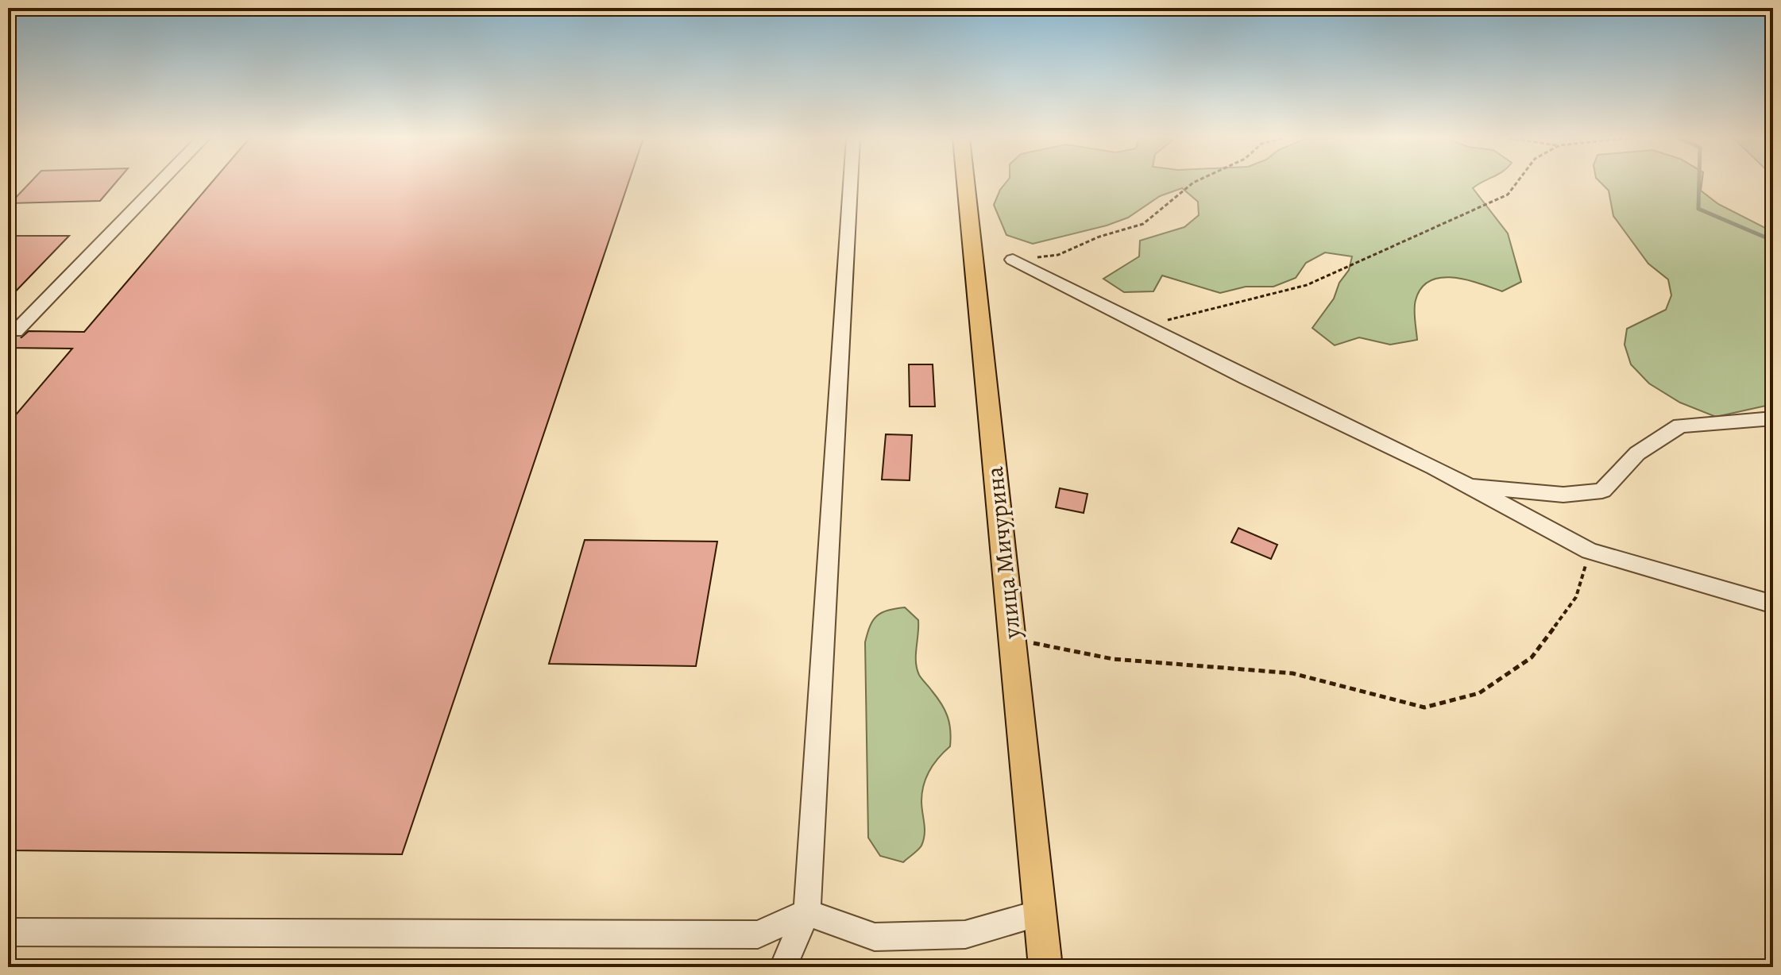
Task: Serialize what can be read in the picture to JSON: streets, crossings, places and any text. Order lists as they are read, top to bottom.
{
  "streets": {
    "main road": ["улица Мичурина"]
  }
}
